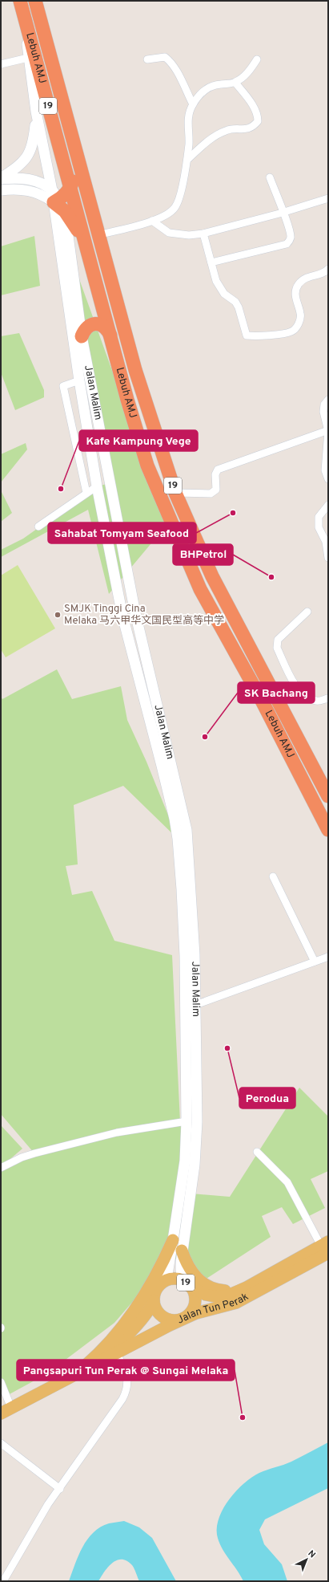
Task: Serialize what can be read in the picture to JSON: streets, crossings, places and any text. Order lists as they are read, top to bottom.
{
  "streets": {
    "highway": ["Lebuh AMJ", "19"],
    "main road": ["Jalan Malim", "Jalan Tun Perak"]
  },
  "crossings": [
    ["Lebuh AMJ", "Jalan Malim"],
    ["19", "Jalan Malim"],
    ["19", "Jalan Tun Perak"],
    ["Jalan Malim", "Jalan Tun Perak"]
  ],
  "places": [
    "Kafe Kampung Vege",
    "Sahabat Tomyam Seafood",
    "BHPetrol",
    "SMJK Tinggi Cina Melaka 马六甲华文国民型高等中学",
    "SK Bachang",
    "Perodua",
    "Pangsapuri Tun Perak @ Sungai Melaka"
  ],
  "north": "top right"
}
